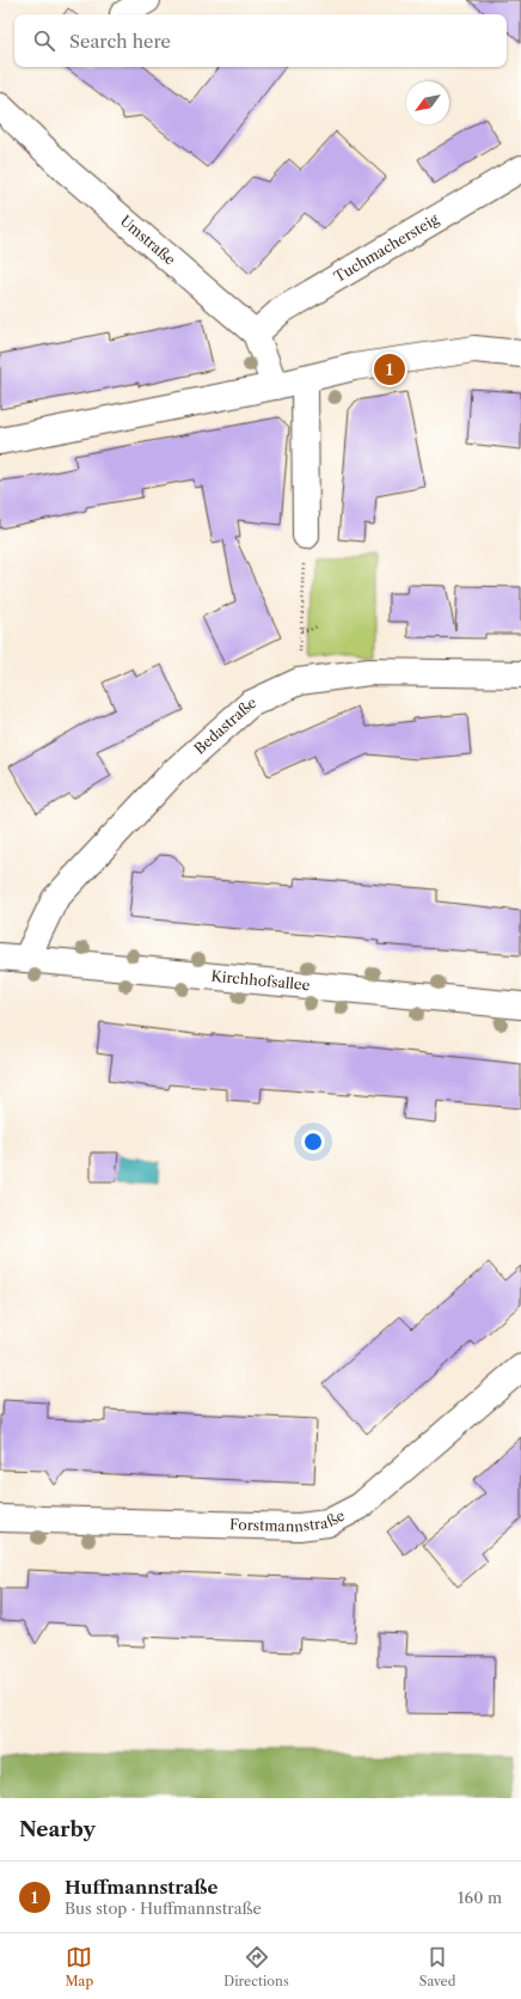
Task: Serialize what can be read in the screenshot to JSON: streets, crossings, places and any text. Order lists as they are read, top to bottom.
{
  "streets": {
    "street": [
      "Umstraße",
      "Tuchmachersteig",
      "Bedastraße",
      "Kirchhofsallee",
      "Forstmannstraße"
    ]
  },
  "crossings": [
    ["Umstraße", "Tuchmachersteig"],
    ["Bedastraße", "Kirchhofsallee"]
  ],
  "north": "bottom left",
  "page": {
    "search": "Search here",
    "pins": "1",
    "heading": "Nearby",
    "list": [
      {
        "mark": "1",
        "name": "Huffmannstraße",
        "note": "Bus stop · Huffmannstraße",
        "value": "160 m"
      }
    ],
    "nav": ["Map", "Directions", "Saved"]
  }
}
